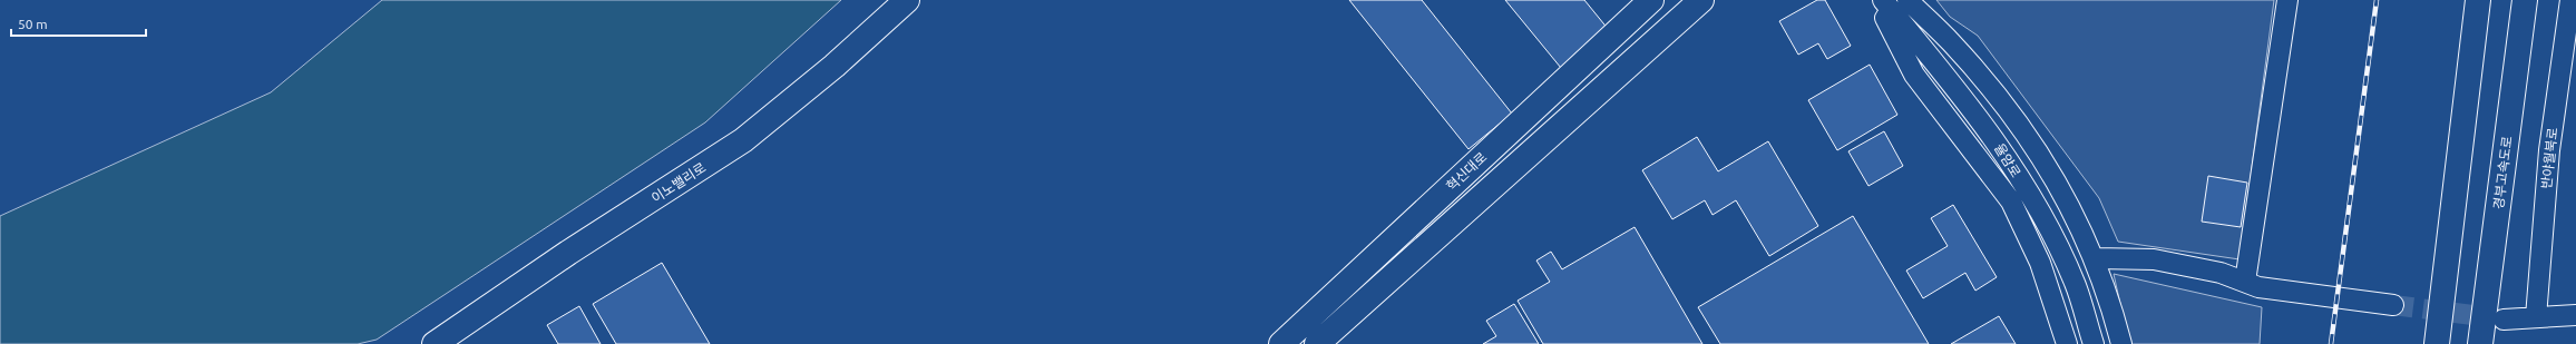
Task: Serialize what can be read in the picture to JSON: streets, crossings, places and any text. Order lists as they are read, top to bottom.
{
  "streets": {
    "main road": ["혁신대로", "경부고속도로", "이노밸리로"],
    "street": ["반야월북로", "율암로"]
  },
  "scale_bar": "50 m"
}
